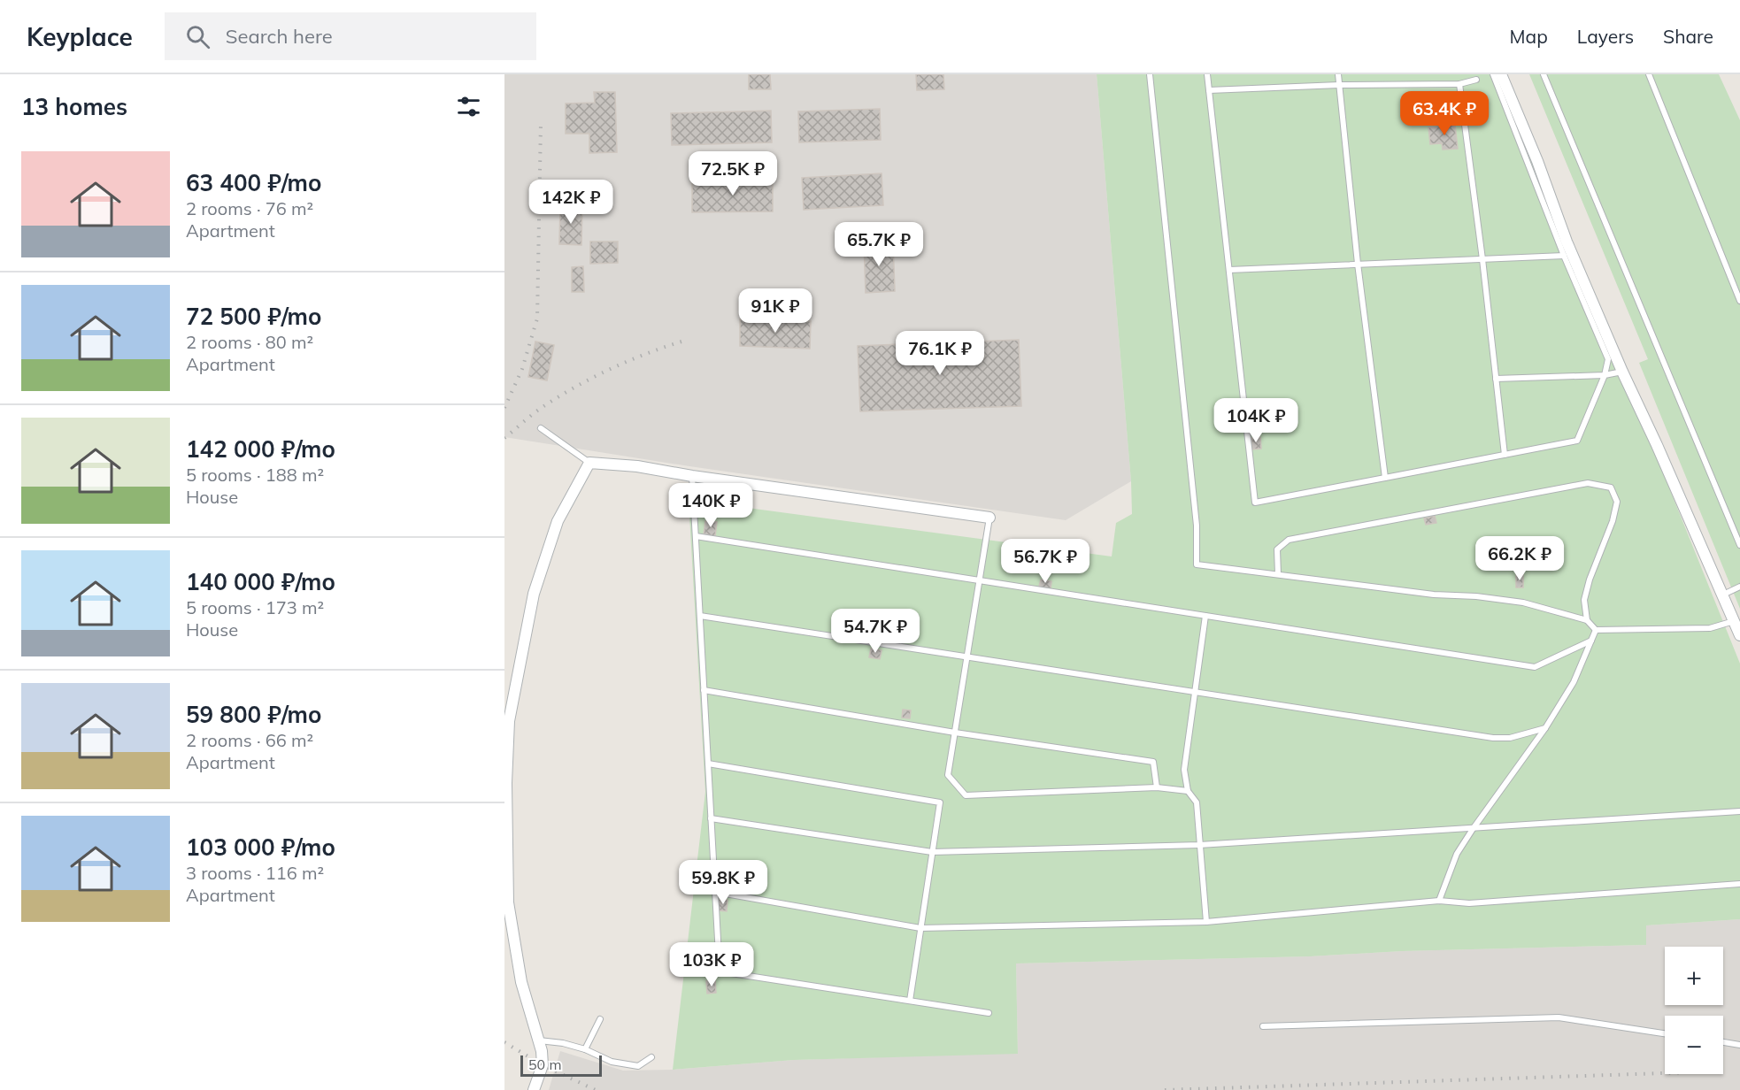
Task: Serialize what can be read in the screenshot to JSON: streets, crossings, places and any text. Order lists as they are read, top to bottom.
{
  "scale_bar": "50 m",
  "page": {
    "header": "Keyplace",
    "search": "Search here",
    "nav": ["Map", "Layers", "Share"],
    "heading": "13 homes",
    "price": [
      "63.4K ₽",
      "72.5K ₽",
      "142K ₽",
      "65.7K ₽",
      "91K ₽",
      "76.1K ₽",
      "104K ₽",
      "140K ₽",
      "66.2K ₽",
      "56.7K ₽",
      "54.7K ₽",
      "59.8K ₽",
      "103K ₽"
    ],
    "list": [
      {
        "name": "63 400 ₽/mo",
        "note": "2 rooms · 76 m² · Apartment"
      },
      {
        "name": "72 500 ₽/mo",
        "note": "2 rooms · 80 m² · Apartment"
      },
      {
        "name": "142 000 ₽/mo",
        "note": "5 rooms · 188 m² · House"
      },
      {
        "name": "140 000 ₽/mo",
        "note": "5 rooms · 173 m² · House"
      },
      {
        "name": "59 800 ₽/mo",
        "note": "2 rooms · 66 m² · Apartment"
      },
      {
        "name": "103 000 ₽/mo",
        "note": "3 rooms · 116 m² · Apartment"
      }
    ],
    "map_buttons": ["+", "−"],
    "scale": "50 m"
  }
}
